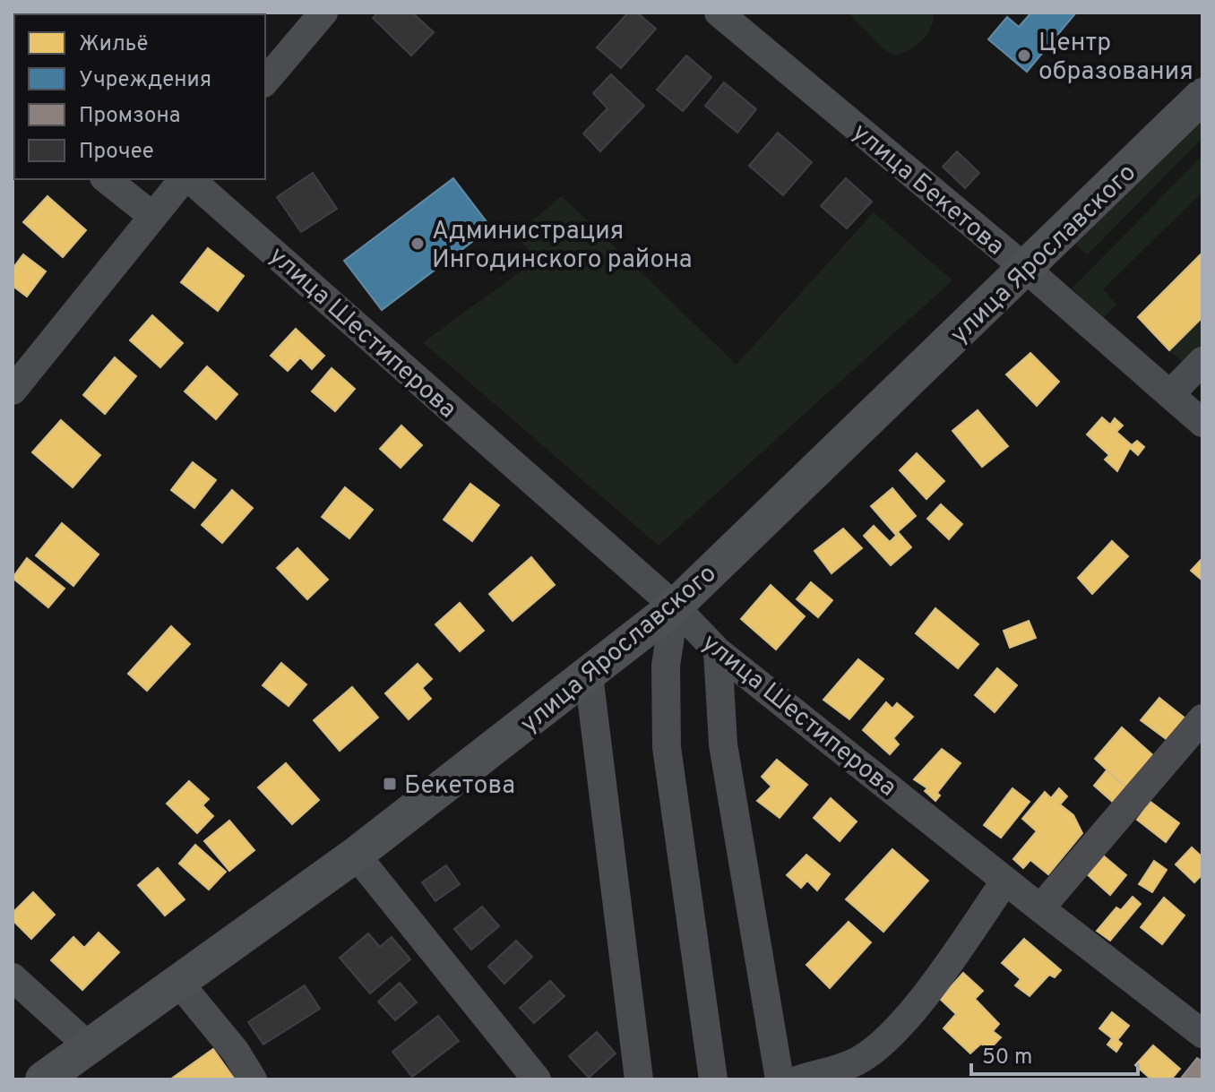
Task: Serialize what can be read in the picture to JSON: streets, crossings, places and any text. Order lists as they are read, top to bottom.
{
  "streets": {
    "main road": ["улица Ярославского"],
    "street": ["улица Бекетова", "улица Шестиперова"]
  },
  "crossings": [
    ["улица Бекетова", "улица Ярославского"],
    ["улица Ярославского", "улица Шестиперова"]
  ],
  "places": {
    "other": ["Центр образования", "Администрация Ингодинского района"],
    "transit": ["Бекетова"]
  },
  "legend": [
    "Жильё",
    "Учреждения",
    "Промзона",
    "Прочее"
  ],
  "scale_bar": "50 m"
}
